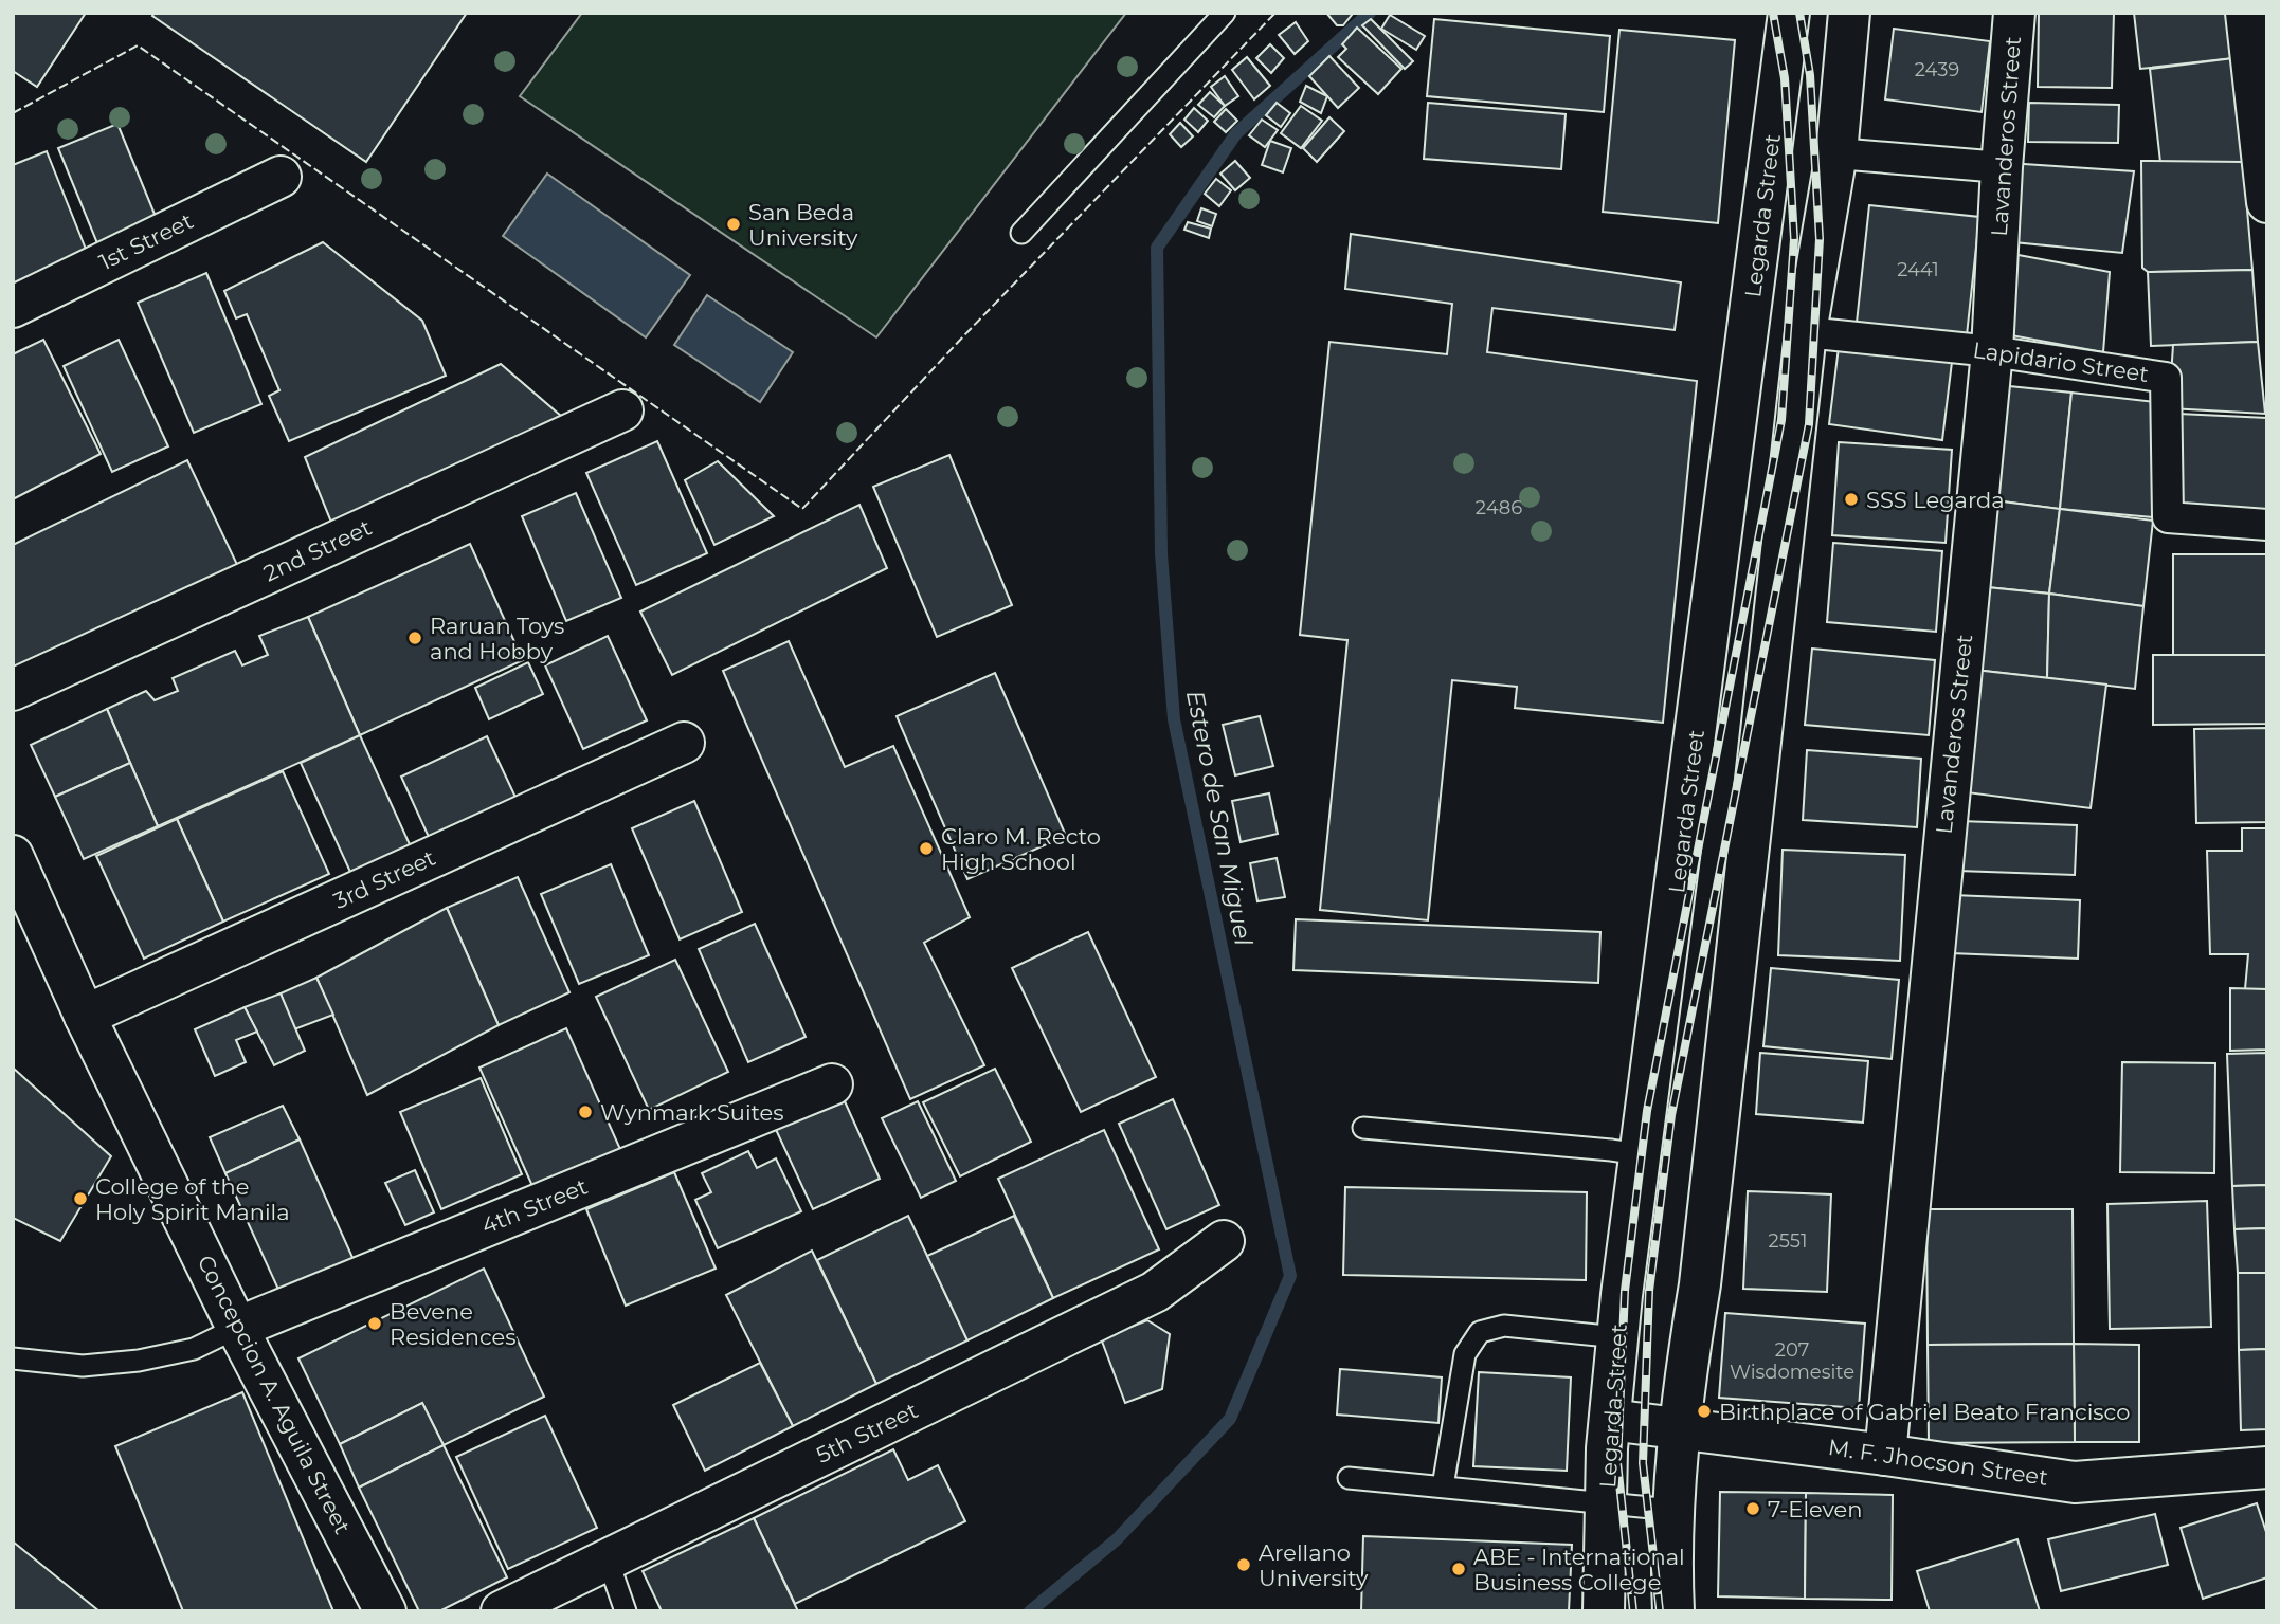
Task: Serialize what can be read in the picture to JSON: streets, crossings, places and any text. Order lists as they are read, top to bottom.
{
  "streets": {
    "street": [
      "Lavanderos Street",
      "Legarda Street",
      "1st Street",
      "Lapidario Street",
      "2nd Street",
      "3rd Street",
      "4th Street",
      "Concepcion A. Aguila Street",
      "5th Street",
      "M. F. Jhocson Street"
    ]
  },
  "crossings": [
    ["Lavanderos Street", "Lapidario Street"],
    ["Lavanderos Street", "M. F. Jhocson Street"],
    ["Legarda Street", "M. F. Jhocson Street"],
    ["3rd Street", "Concepcion A. Aguila Street"],
    ["4th Street", "Concepcion A. Aguila Street"]
  ],
  "water": ["Estero de San Miguel"],
  "places": [
    "San Beda University",
    "SSS Legarda",
    "Raruan Toys and Hobby",
    "Claro M. Recto High School",
    "Wynmark Suites",
    "College of the Holy Spirit Manila",
    "Bevene Residences",
    "Birthplace of Gabriel Beato Francisco",
    "7-Eleven",
    "Arellano University",
    "ABE - International Business College"
  ],
  "house_numbers": [
    "2439",
    "2441",
    "2486",
    "2551",
    "207 Wisdomesite"
  ]
}
